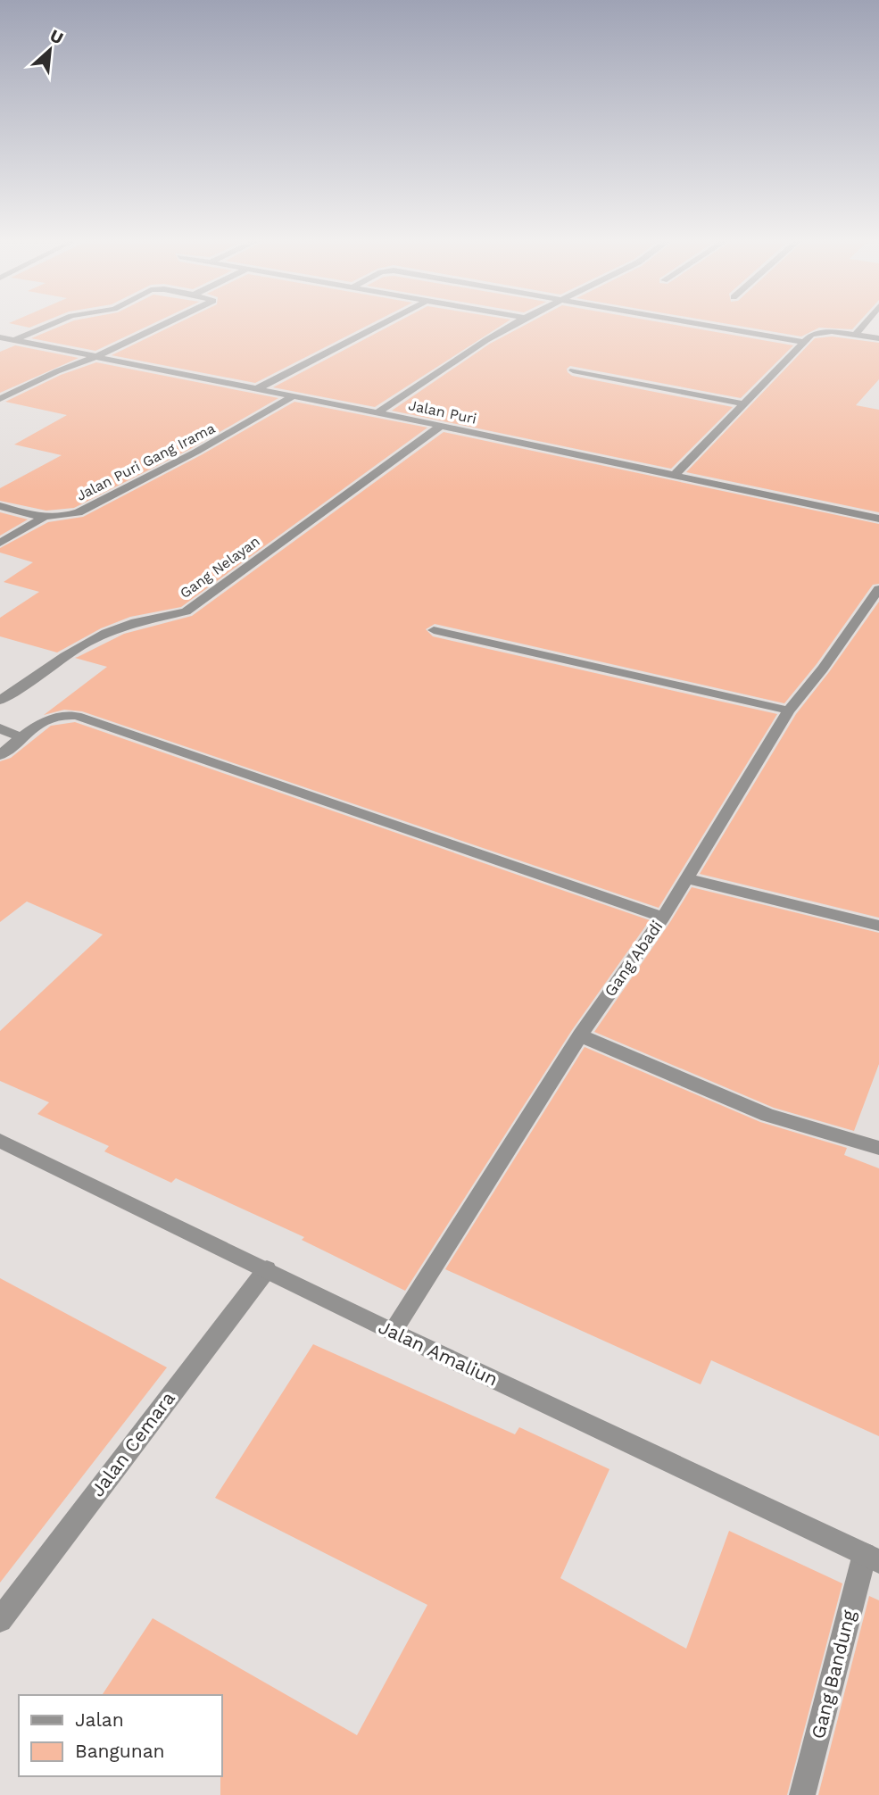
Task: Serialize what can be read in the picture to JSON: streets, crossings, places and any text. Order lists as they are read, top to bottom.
{
  "streets": {
    "street": [
      "Jalan Puri",
      "Jalan Puri Gang Irama",
      "Gang Nelayan",
      "Gang Abadi",
      "Jalan Amaliun",
      "Jalan Cemara",
      "Gang Bandung"
    ]
  },
  "crossings": [
    ["Jalan Puri", "Jalan Puri Gang Irama"],
    ["Jalan Puri", "Gang Nelayan"],
    ["Gang Abadi", "Jalan Amaliun"],
    ["Jalan Amaliun", "Jalan Cemara"],
    ["Jalan Amaliun", "Gang Bandung"]
  ],
  "legend": ["Jalan", "Bangunan"],
  "north": "top right"
}
